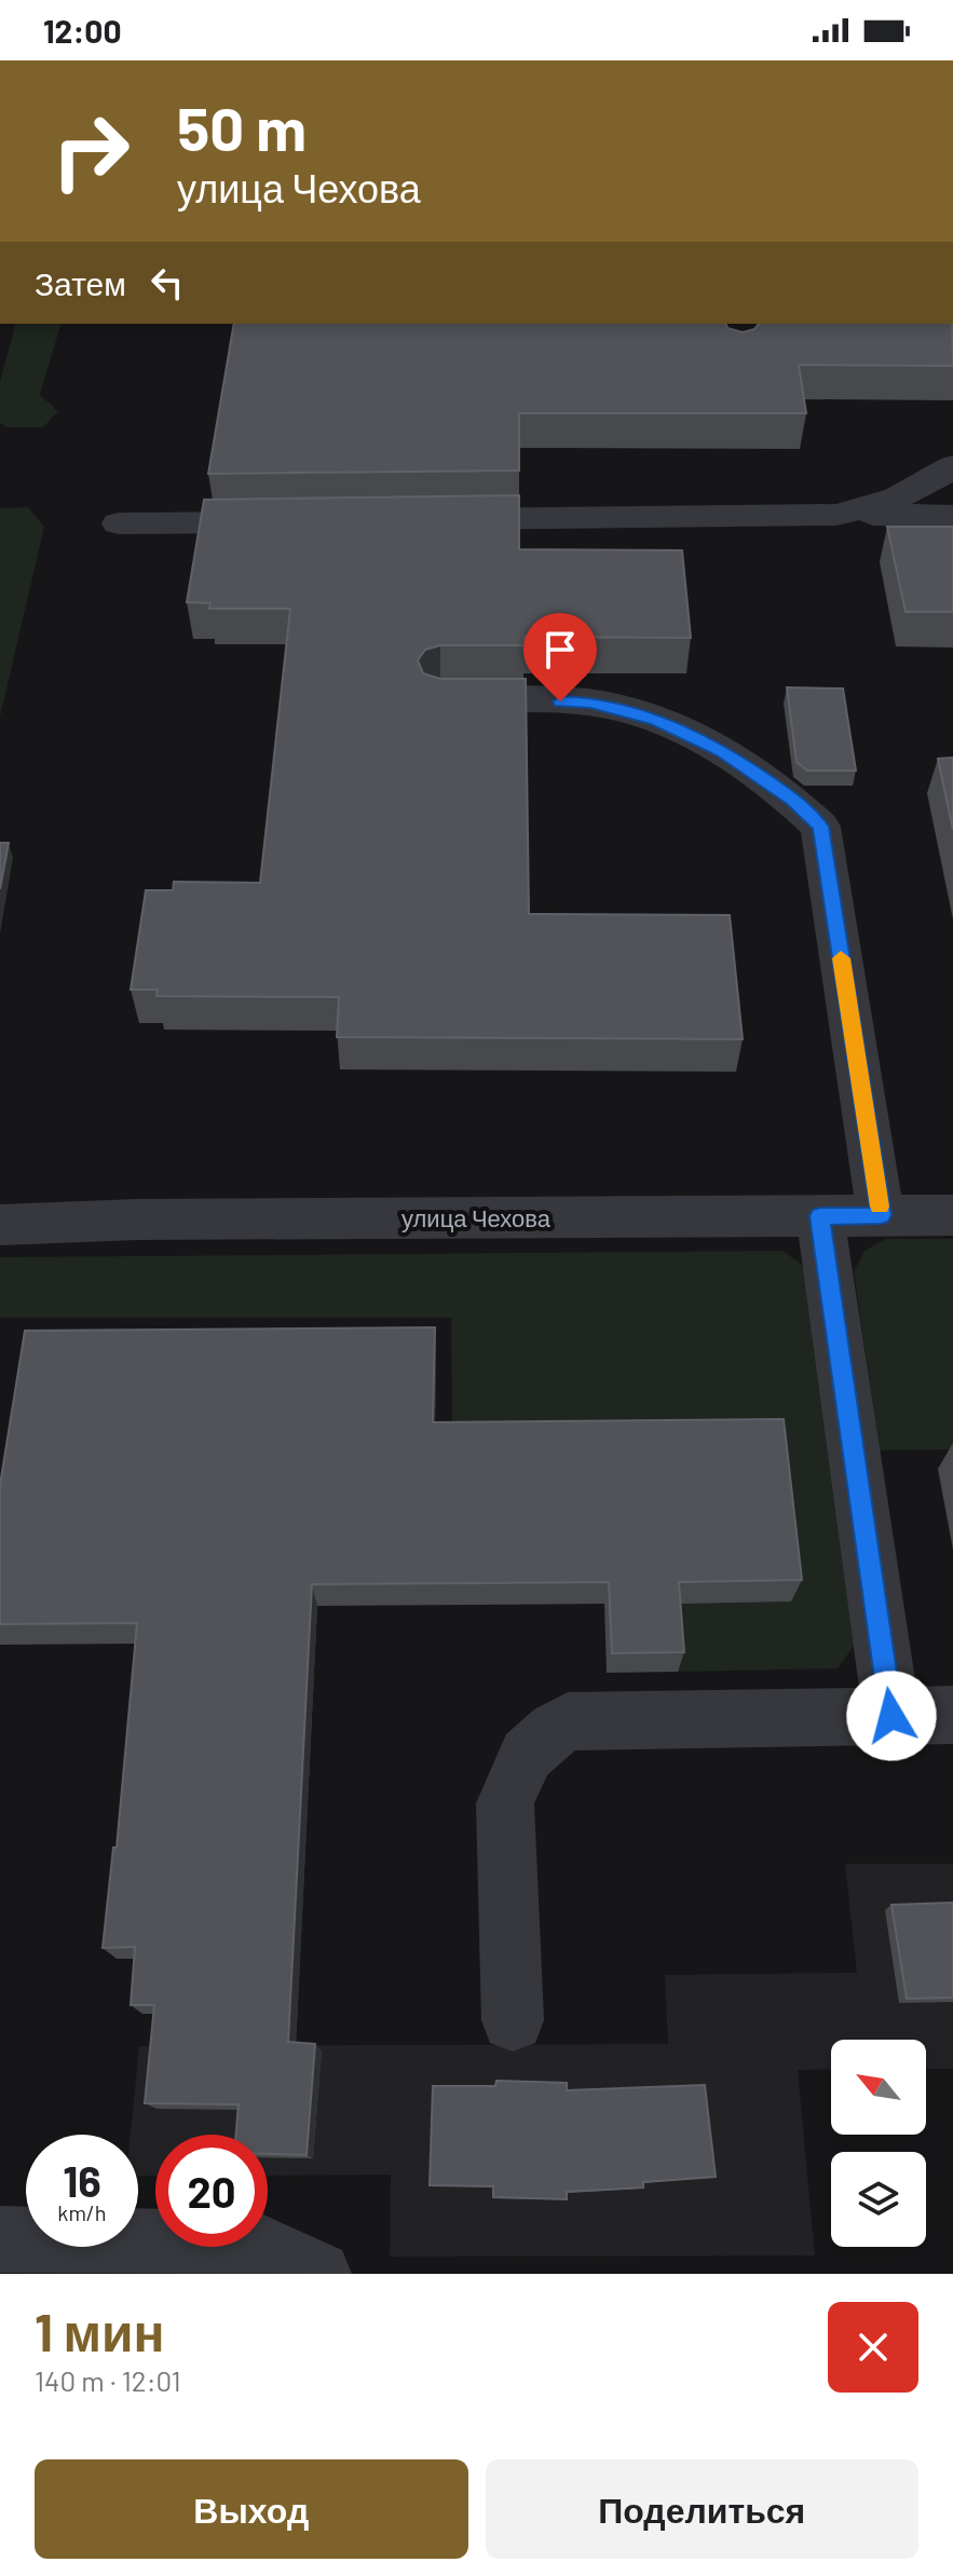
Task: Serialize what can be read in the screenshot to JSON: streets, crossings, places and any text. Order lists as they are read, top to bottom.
{
  "streets": {
    "street": ["улица Чехова"]
  },
  "north": "top left",
  "page": {
    "status": "12:00",
    "turn": ["50 m", "улица Чехова"],
    "then": "Затем",
    "speed": "16 km/h",
    "limit": "20",
    "heading": ["1 мин", "140 m · 12:01"],
    "buttons": ["Выход", "Поделиться"]
  }
}
